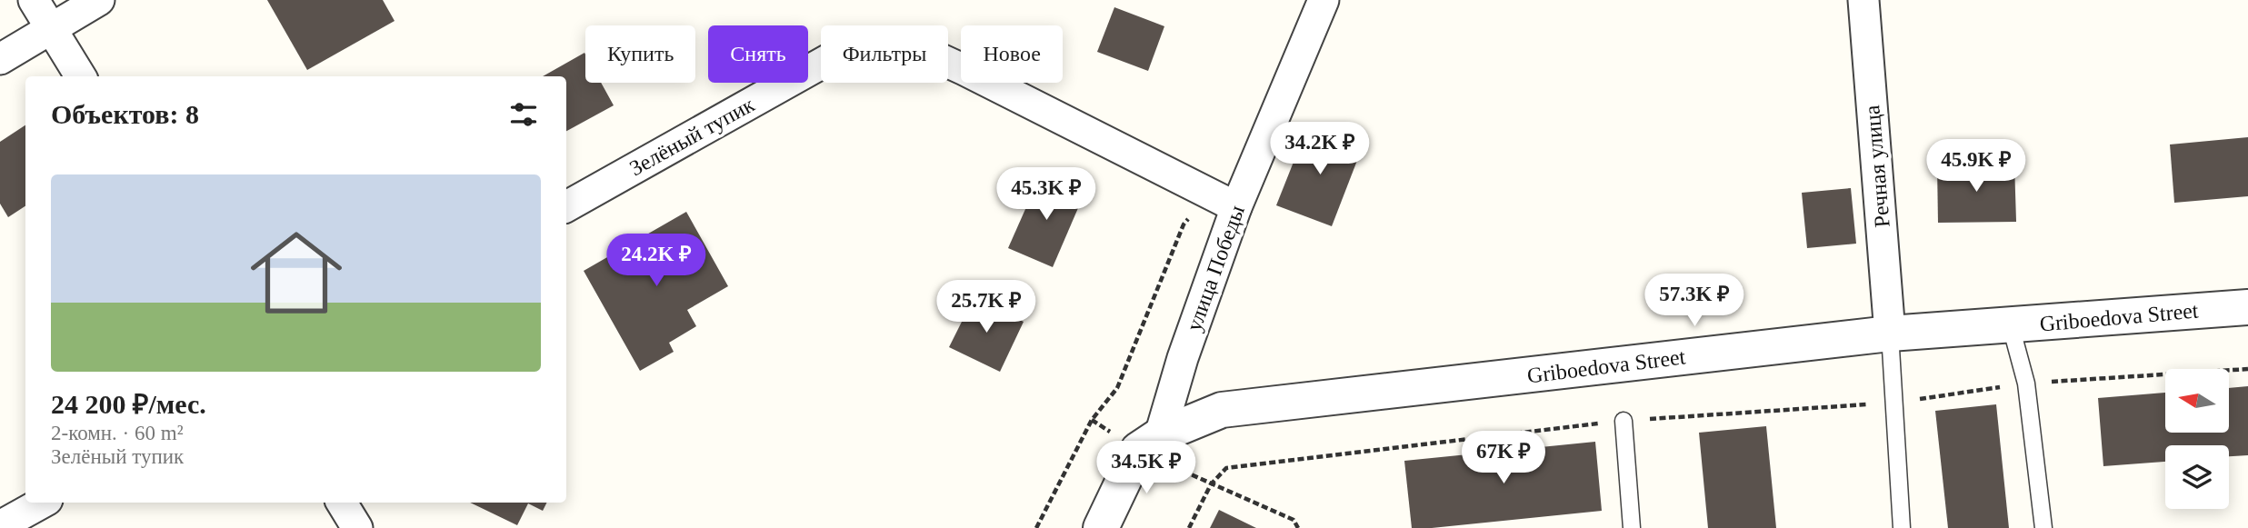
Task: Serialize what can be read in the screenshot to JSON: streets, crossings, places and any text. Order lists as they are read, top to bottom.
{
  "streets": {
    "street": [
      "Зелёный тупик",
      "Речная улица",
      "улица Победы",
      "Griboedova Street"
    ]
  },
  "crossings": [
    ["Зелёный тупик", "улица Победы"],
    ["Речная улица", "Griboedova Street"],
    ["улица Победы", "Griboedova Street"]
  ],
  "north": "left",
  "page": {
    "chip": [
      "Купить",
      "Снять",
      "Фильтры",
      "Новое"
    ],
    "heading": "Объектов: 8",
    "price": [
      "34.2K ₽",
      "45.9K ₽",
      "45.3K ₽",
      "24.2K ₽",
      "57.3K ₽",
      "25.7K ₽",
      "67K ₽",
      "34.5K ₽"
    ],
    "list": [
      {
        "name": "24 200 ₽/мес.",
        "note": "2-комн. · 60 m² · Зелёный тупик"
      }
    ]
  }
}
